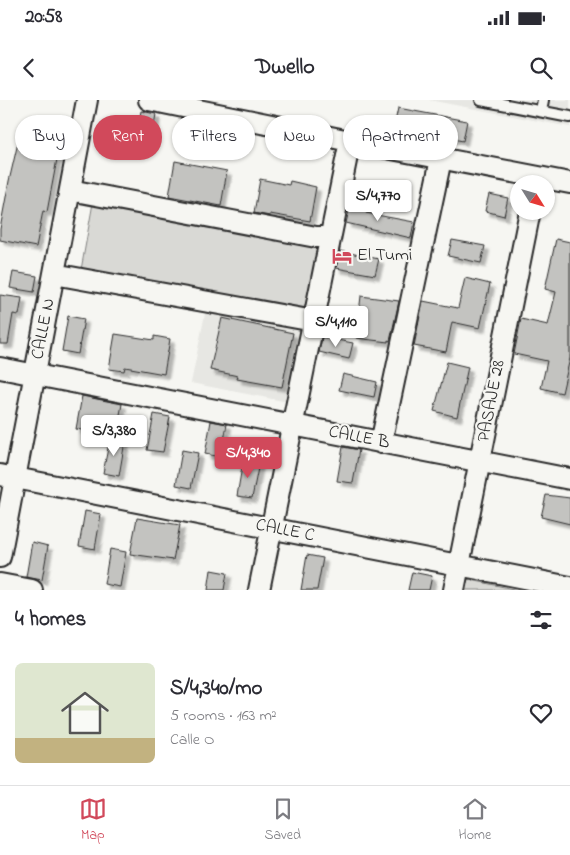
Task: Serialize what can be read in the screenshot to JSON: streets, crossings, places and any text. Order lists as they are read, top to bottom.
{
  "streets": {
    "street": [
      "CALLE N",
      "PASAJE 28",
      "CALLE B",
      "CALLE C"
    ]
  },
  "crossings": [
    ["CALLE N", "CALLE B"],
    ["CALLE N", "CALLE C"],
    ["PASAJE 28", "CALLE B"],
    ["PASAJE 28", "CALLE C"]
  ],
  "places": {
    "hotel": ["El Tumi"]
  },
  "north": "bottom right",
  "page": {
    "status": "20:58",
    "header": "Dwello",
    "chip": [
      "Buy",
      "Rent",
      "Filters",
      "New",
      "Apartment"
    ],
    "price": [
      "S/4,770",
      "S/4,110",
      "S/3,380",
      "S/4,340"
    ],
    "heading": "4 homes",
    "list": [
      {
        "name": "S/4,340/mo",
        "note": "5 rooms · 163 m² · Calle O"
      }
    ],
    "tabs": ["Map", "Saved", "Home"]
  }
}
